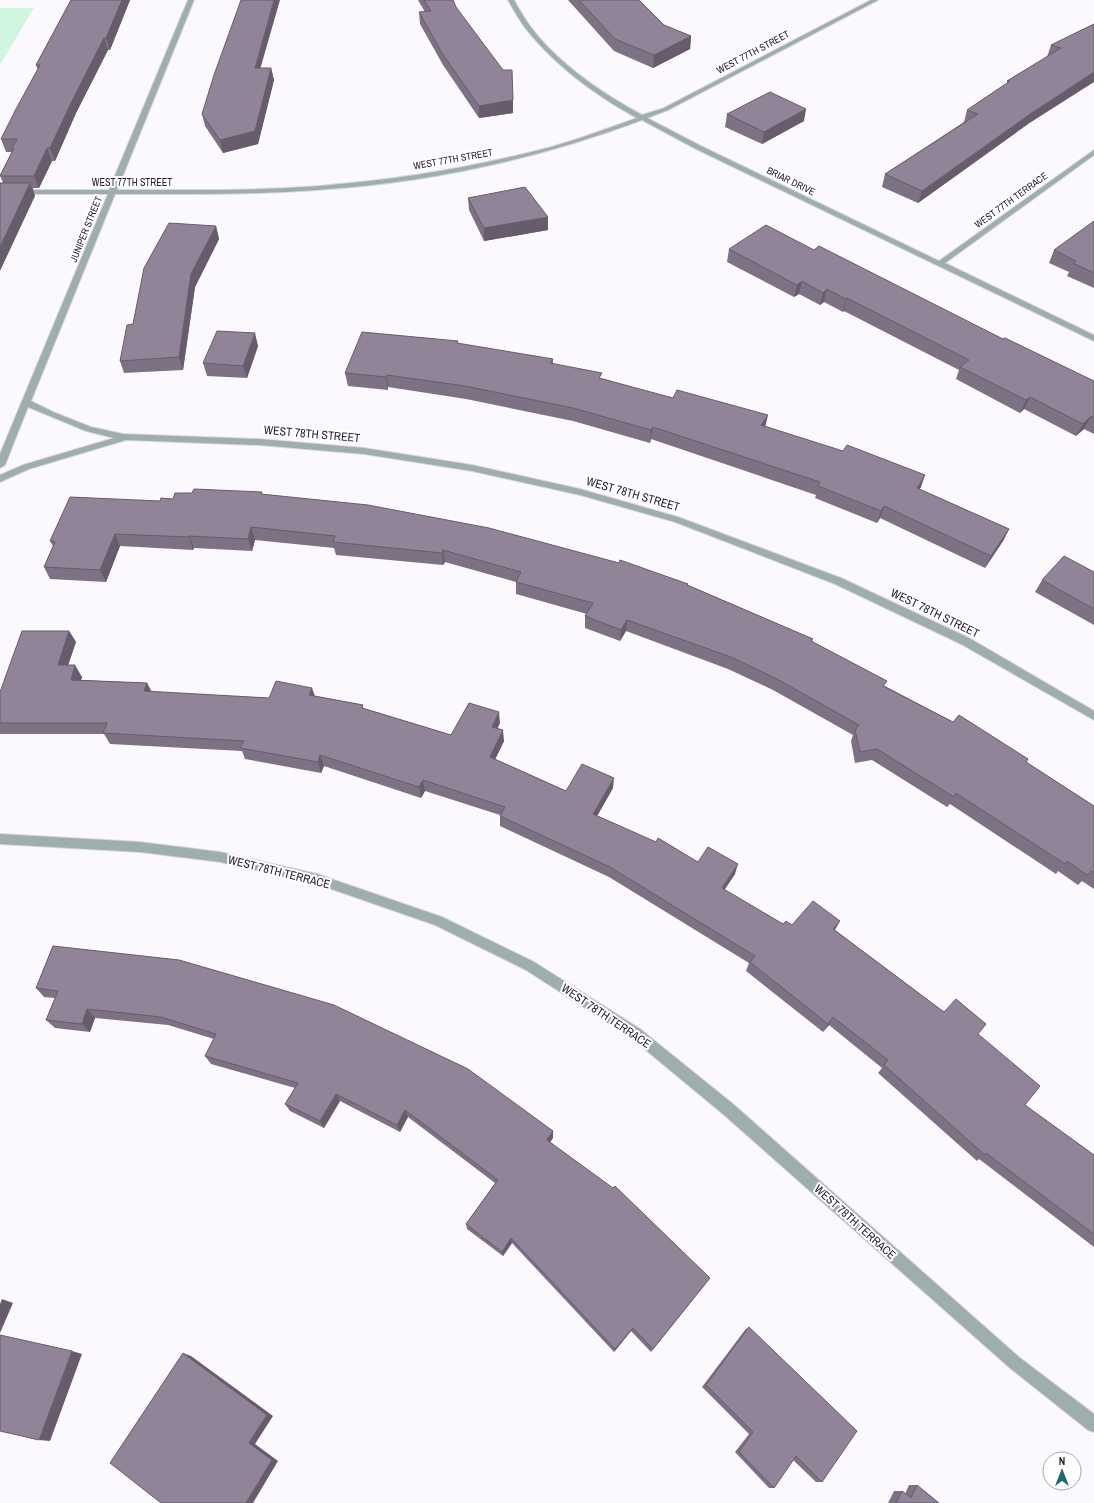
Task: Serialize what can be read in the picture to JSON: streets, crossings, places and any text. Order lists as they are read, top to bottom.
{
  "streets": {
    "street": [
      "WEST 77TH STREET",
      "BRIAR DRIVE",
      "WEST 77TH TERRACE",
      "JUNIPER STREET",
      "WEST 78TH STREET",
      "WEST 78TH TERRACE"
    ]
  },
  "crossings": [
    ["WEST 77TH STREET", "BRIAR DRIVE"],
    ["WEST 77TH STREET", "JUNIPER STREET"],
    ["BRIAR DRIVE", "WEST 77TH TERRACE"],
    ["JUNIPER STREET", "WEST 78TH STREET"]
  ],
  "north": "top"
}
